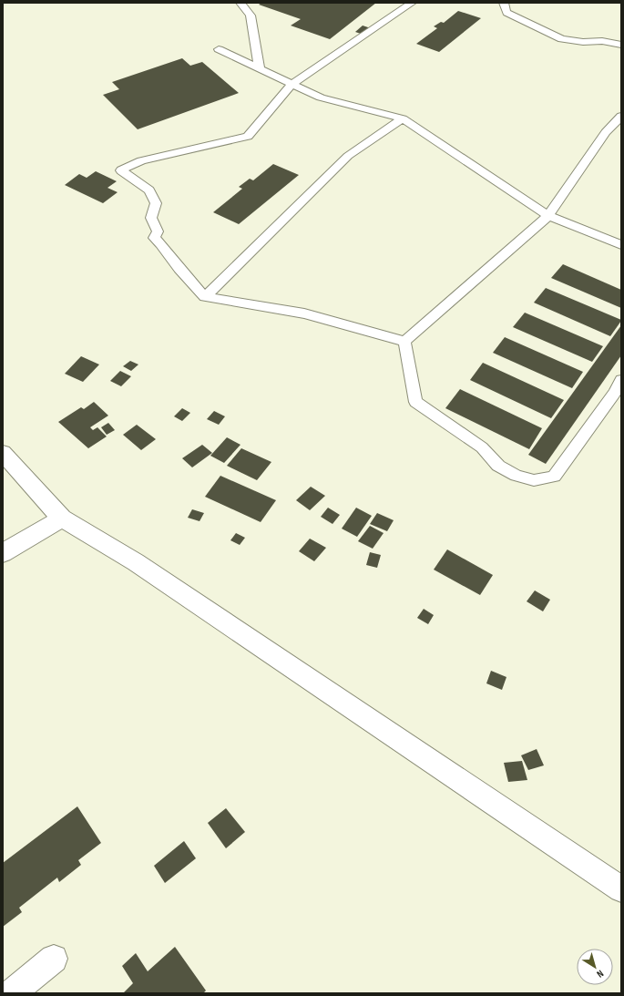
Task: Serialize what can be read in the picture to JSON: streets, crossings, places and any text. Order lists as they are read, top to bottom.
{
  "north": "bottom right"
}
